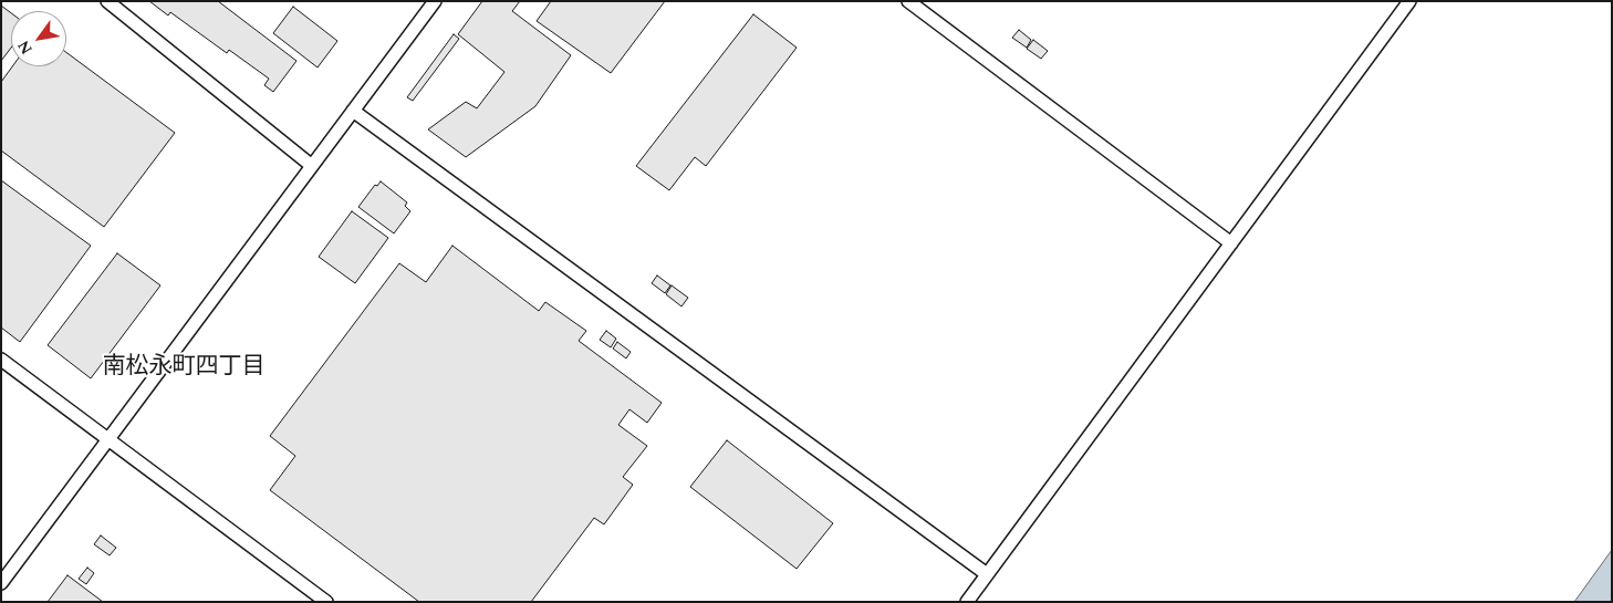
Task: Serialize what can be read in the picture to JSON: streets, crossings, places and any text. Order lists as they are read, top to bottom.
{
  "districts": ["南松永町四丁目"],
  "north": "bottom left"
}
